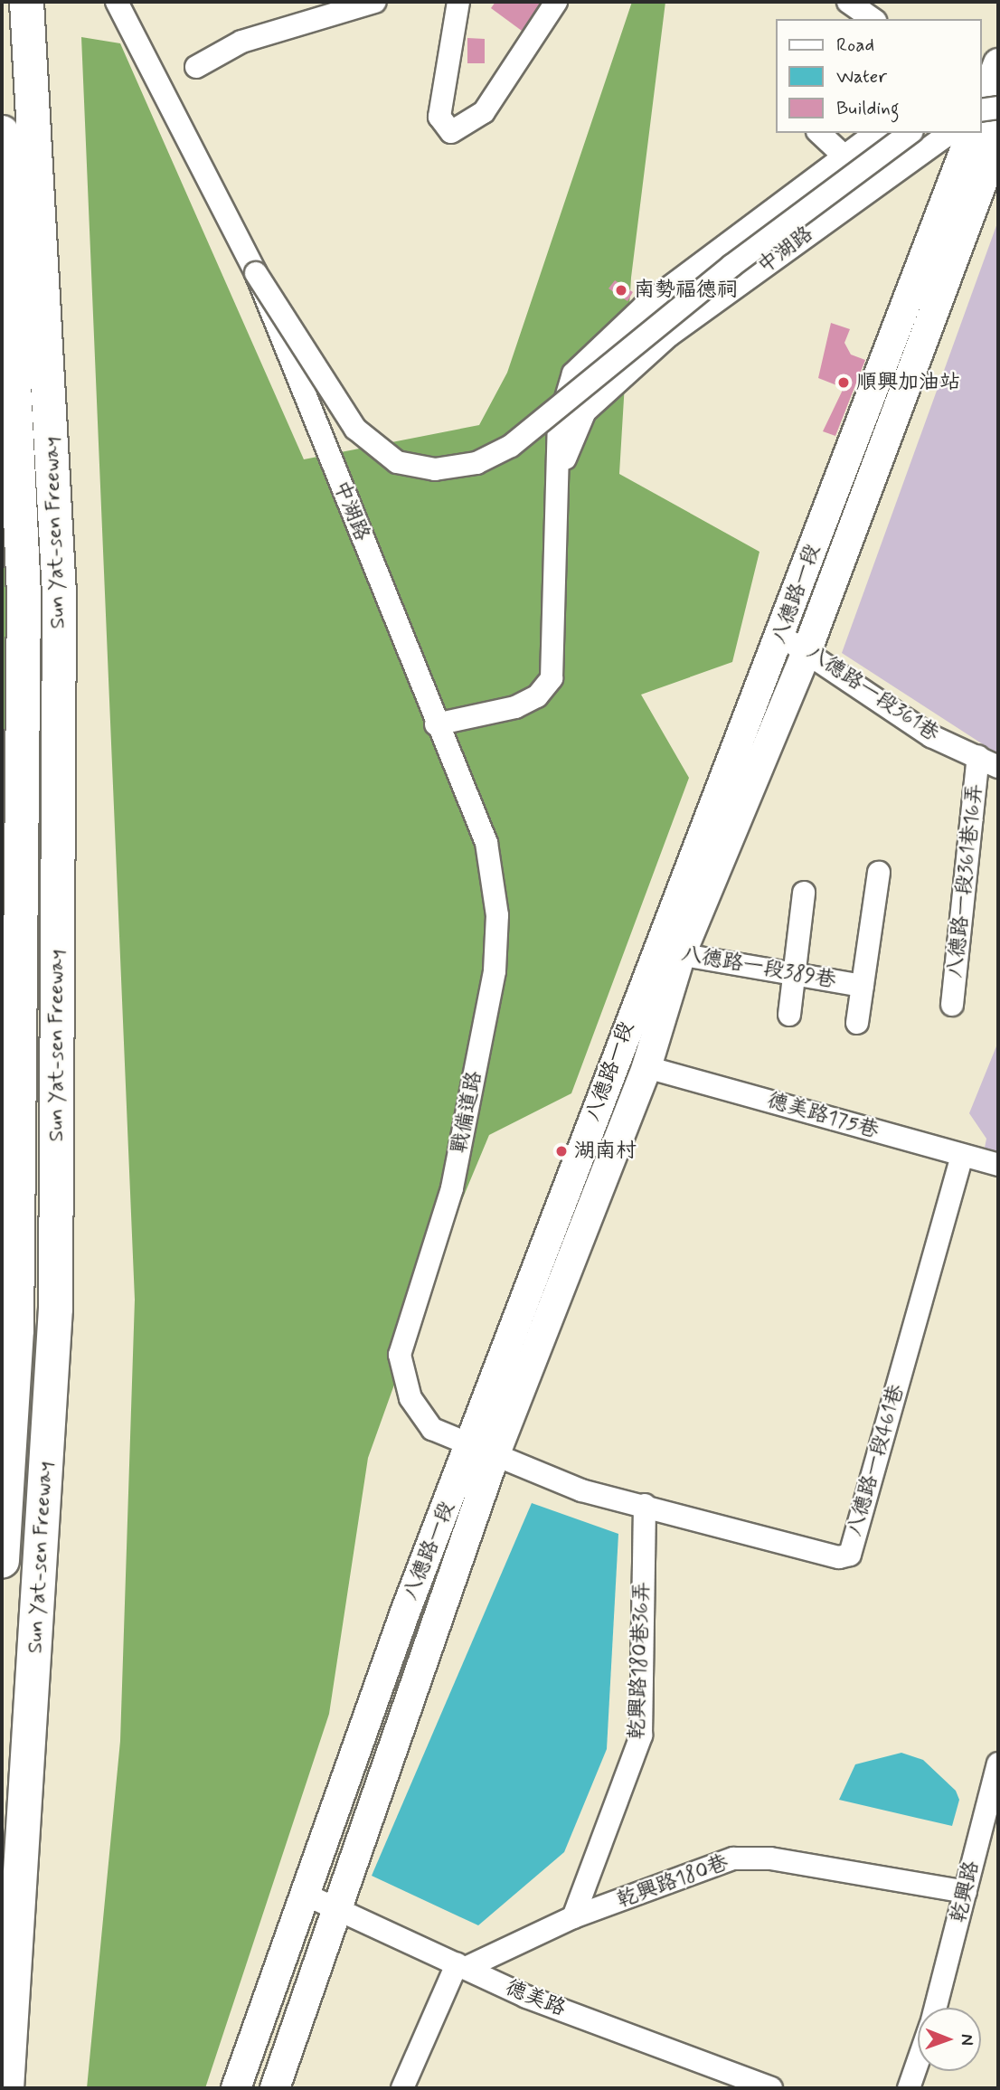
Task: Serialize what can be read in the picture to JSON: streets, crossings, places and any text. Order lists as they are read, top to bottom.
{
  "streets": {
    "highway": ["Sun Yat-sen Freeway"],
    "main road": ["八德路一段"],
    "street": [
      "中湖路",
      "八德路一段361巷",
      "八德路一段361巷16弄",
      "八德路一段389巷",
      "戰備道路",
      "德美路175巷",
      "八德路一段461巷",
      "乾興路180巷36弄",
      "乾興路180巷",
      "乾興路",
      "德美路"
    ]
  },
  "crossings": [
    ["中湖路", "戰備道路"],
    ["八德路一段", "八德路一段361巷"],
    ["八德路一段", "八德路一段389巷"],
    ["八德路一段", "戰備道路"],
    ["八德路一段", "德美路175巷"],
    ["八德路一段", "八德路一段461巷"],
    ["八德路一段", "德美路"],
    ["八德路一段361巷", "八德路一段361巷16弄"],
    ["戰備道路", "八德路一段461巷"],
    ["德美路175巷", "八德路一段461巷"],
    ["八德路一段461巷", "乾興路180巷36弄"],
    ["乾興路180巷36弄", "乾興路180巷"],
    ["乾興路180巷", "乾興路"],
    ["乾興路180巷", "德美路"]
  ],
  "places": ["南勢福德祠", "順興加油站", "湖南村"],
  "legend": ["Road", "Water", "Building"],
  "north": "right"
}
